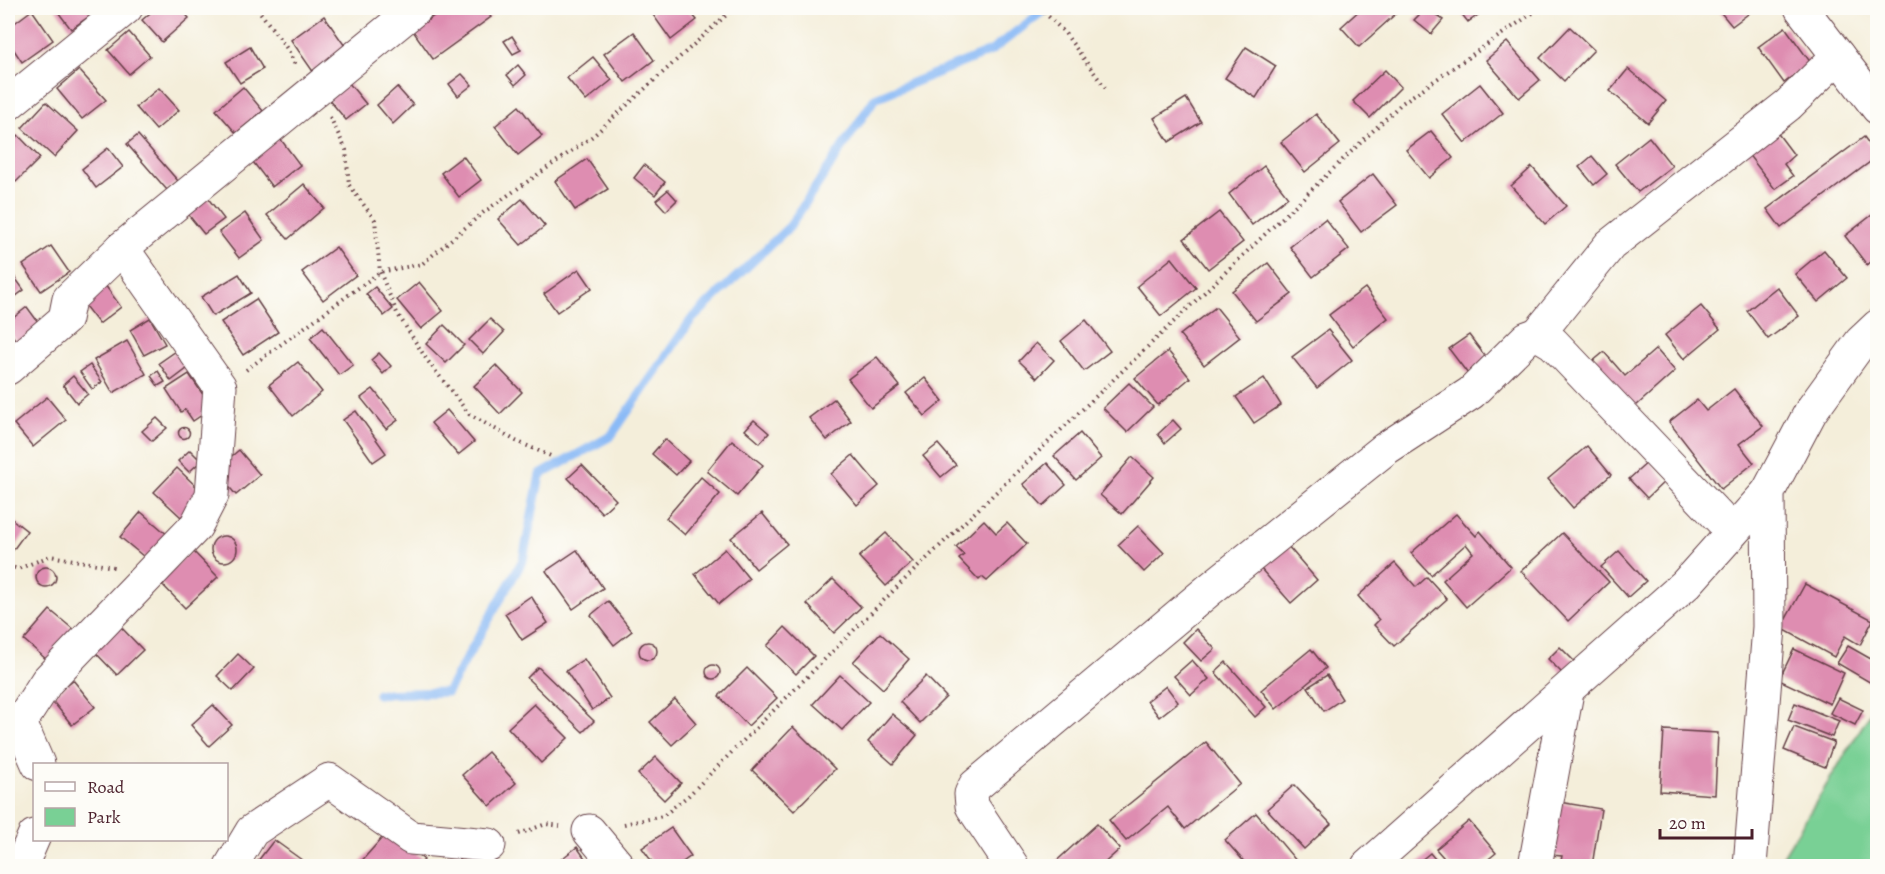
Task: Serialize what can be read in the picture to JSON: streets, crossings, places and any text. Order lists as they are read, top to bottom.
{
  "legend": ["Road", "Park"],
  "scale_bar": "20 m"
}
